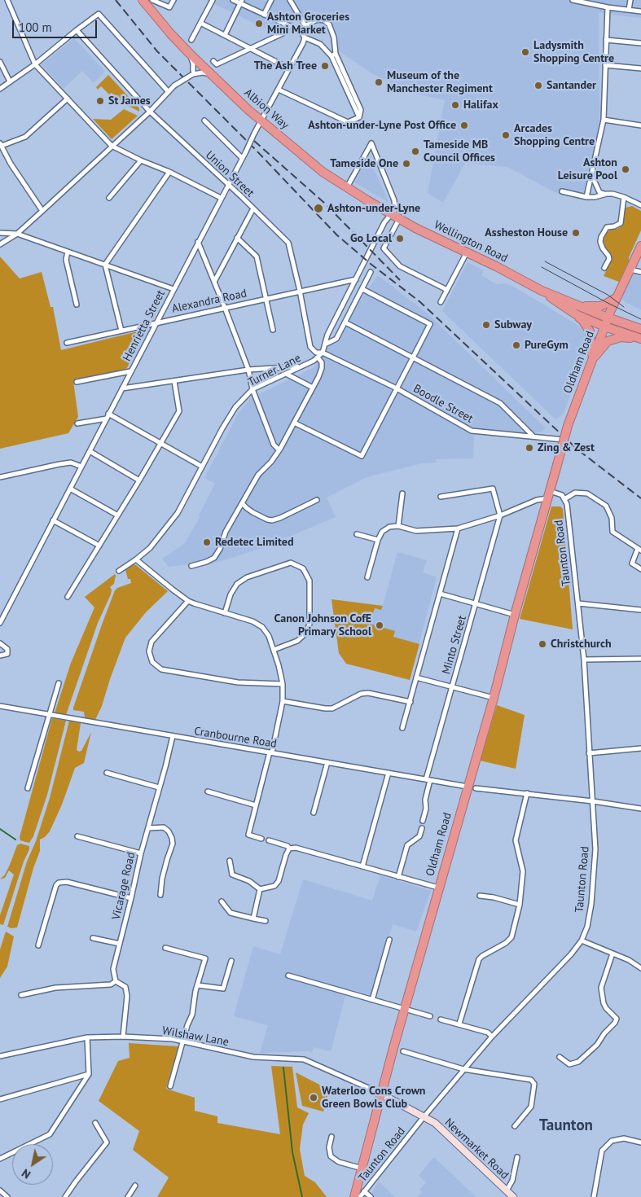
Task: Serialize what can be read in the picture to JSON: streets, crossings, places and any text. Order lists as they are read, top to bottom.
{
  "streets": {
    "highway": ["Albion Way", "Wellington Road", "Oldham Road"],
    "street": [
      "Union Street",
      "Alexandra Road",
      "Henrietta Street",
      "Turner Lane",
      "Boodle Street",
      "Taunton Road",
      "Minto Street",
      "Cranbourne Road",
      "Vicarage Road",
      "Wilshaw Lane",
      "Newmarket Road"
    ]
  },
  "crossings": [
    ["Albion Way", "Wellington Road"],
    ["Albion Way", "Henrietta Street"],
    ["Union Street", "Alexandra Road"],
    ["Union Street", "Henrietta Street"],
    ["Union Street", "Turner Lane"],
    ["Union Street", "Boodle Street"],
    ["Wellington Road", "Oldham Road"],
    ["Alexandra Road", "Henrietta Street"],
    ["Oldham Road", "Boodle Street"],
    ["Oldham Road", "Cranbourne Road"],
    ["Oldham Road", "Wilshaw Lane"],
    ["Oldham Road", "Newmarket Road"],
    ["Turner Lane", "Boodle Street"],
    ["Taunton Road", "Cranbourne Road"],
    ["Taunton Road", "Newmarket Road"],
    ["Minto Street", "Cranbourne Road"],
    ["Cranbourne Road", "Vicarage Road"],
    ["Wilshaw Lane", "Newmarket Road"]
  ],
  "districts": ["Taunton"],
  "places": [
    "Ashton Groceries Mini Market",
    "Ladysmith Shopping Centre",
    "The Ash Tree",
    "Museum of the Manchester Regiment",
    "Santander",
    "St James",
    "Halifax",
    "Ashton-under-Lyne Post Office",
    "Arcades Shopping Centre",
    "Tameside MB Council Offices",
    "Tameside One",
    "Ashton Leisure Pool",
    "Ashton-under-Lyne",
    "Assheston House",
    "Go Local",
    "Subway",
    "PureGym",
    "Zing & Zest",
    "Redetec Limited",
    "Canon Johnson CofE Primary School",
    "Christchurch",
    "Waterloo Cons Crown Green Bowls Club"
  ],
  "scale_bar": "100 m",
  "north": "bottom left"
}
